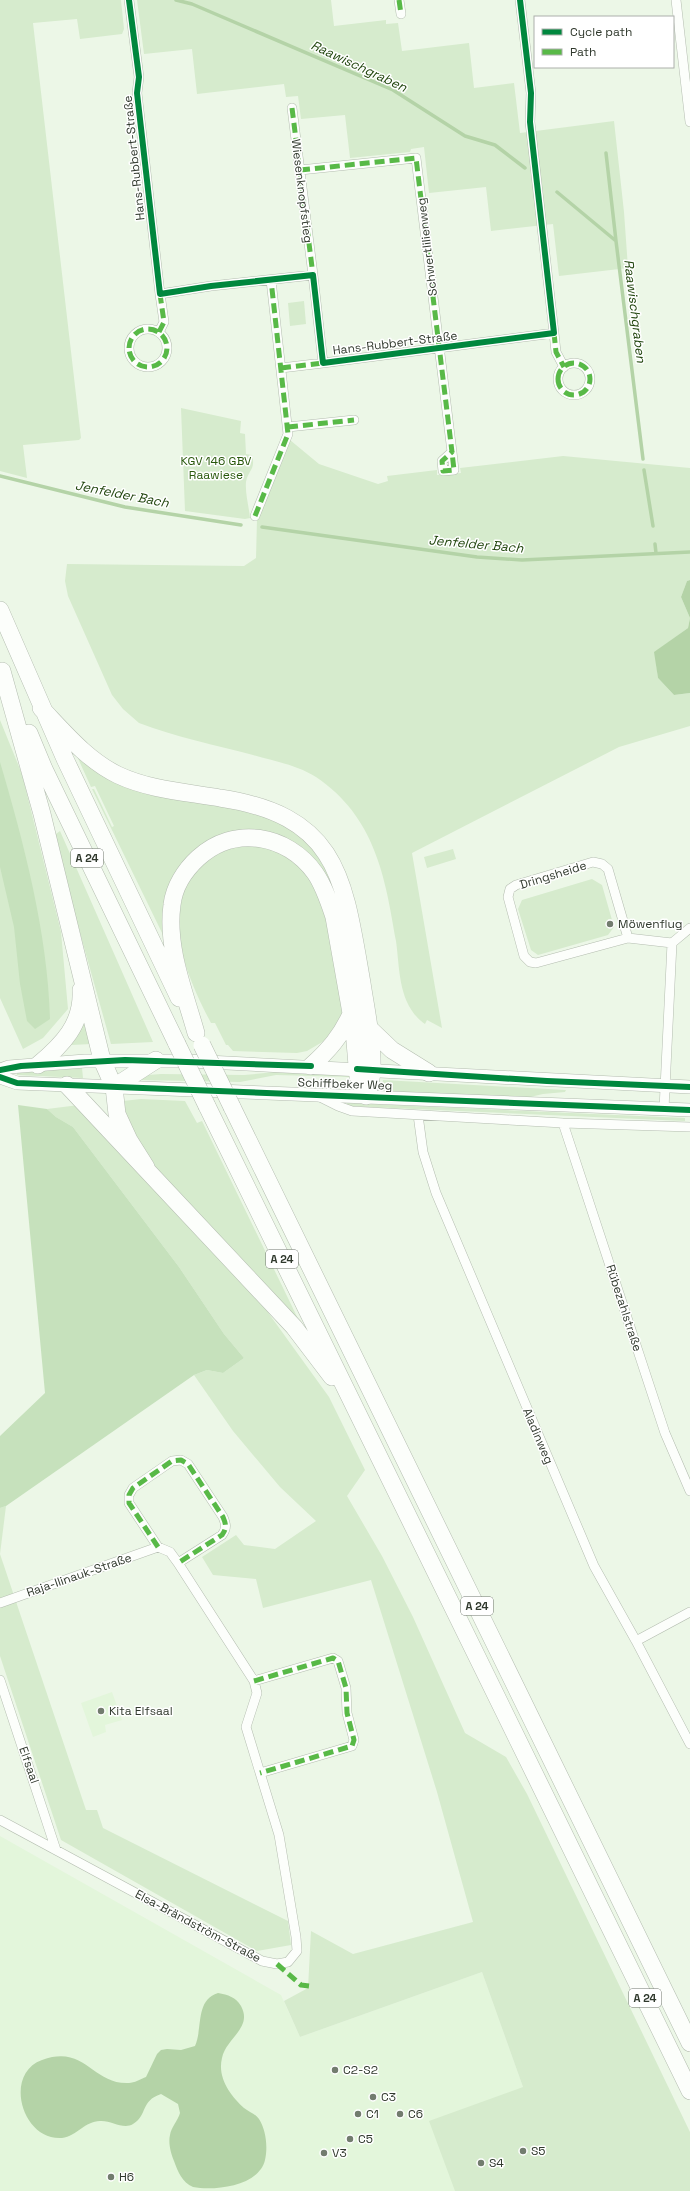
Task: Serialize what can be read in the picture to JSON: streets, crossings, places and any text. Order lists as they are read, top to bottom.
{
  "streets": {
    "highway": ["A 24"],
    "main road": ["Schiffbeker Weg"],
    "street": [
      "Hans-Rubbert-Straße",
      "Wiesenknopfstieg",
      "Schwertlilienweg",
      "Dringsheide",
      "Rübezahlstraße",
      "Aladinweg",
      "Raja-Ilinauk-Straße",
      "Elfsaal",
      "Elsa-Brändström-Straße"
    ]
  },
  "crossings": [
    ["Hans-Rubbert-Straße", "Wiesenknopfstieg"],
    ["Hans-Rubbert-Straße", "Schwertlilienweg"],
    ["Wiesenknopfstieg", "Schwertlilienweg"],
    ["Schiffbeker Weg", "Rübezahlstraße"],
    ["Schiffbeker Weg", "Aladinweg"],
    ["Elfsaal", "Elsa-Brändström-Straße"]
  ],
  "water": ["Raawischgraben", "Jenfelder Bach"],
  "parks": ["KGV 146 GBV Raawiese"],
  "places": [
    "Möwenflug",
    "Kita Elfsaal",
    "C2-S2",
    "C3",
    "C1",
    "C6",
    "C5",
    "S5",
    "V3",
    "S4",
    "H6"
  ],
  "legend": ["Cycle path", "Path"]
}
